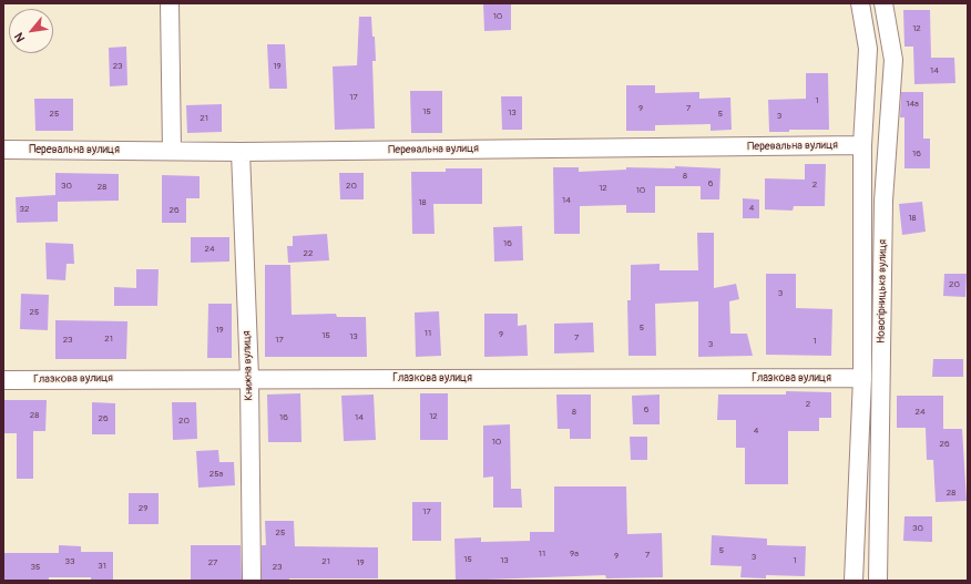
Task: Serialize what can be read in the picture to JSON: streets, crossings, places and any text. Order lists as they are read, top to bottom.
{
  "streets": {
    "street": [
      "Перевальна вулиця",
      "Новогірницька вулиця",
      "Книжна вулиця",
      "Глазкова вулиця"
    ]
  },
  "crossings": [
    ["Перевальна вулиця", "Новогірницька вулиця"],
    ["Перевальна вулиця", "Книжна вулиця"],
    ["Новогірницька вулиця", "Глазкова вулиця"],
    ["Книжна вулиця", "Глазкова вулиця"]
  ],
  "house_numbers": [
    "10",
    "12",
    "23",
    "19",
    "14",
    "17",
    "1",
    "14а",
    "9",
    "7",
    "15",
    "13",
    "25",
    "5",
    "3",
    "21",
    "16",
    "8",
    "6",
    "2",
    "30",
    "20",
    "28",
    "12",
    "10",
    "14",
    "18",
    "4",
    "32",
    "26",
    "18",
    "16",
    "24",
    "22",
    "20",
    "3",
    "25",
    "5",
    "19",
    "11",
    "9",
    "15",
    "13",
    "7",
    "21",
    "23",
    "17",
    "1",
    "3",
    "2",
    "6",
    "8",
    "24",
    "28",
    "12",
    "16",
    "14",
    "26",
    "20",
    "4",
    "10",
    "26",
    "25а",
    "28",
    "29",
    "17",
    "30",
    "25",
    "5",
    "11",
    "9а",
    "7",
    "9",
    "3",
    "15",
    "13",
    "1",
    "33",
    "21",
    "27",
    "19",
    "31",
    "35",
    "23"
  ],
  "north": "bottom left"
}
